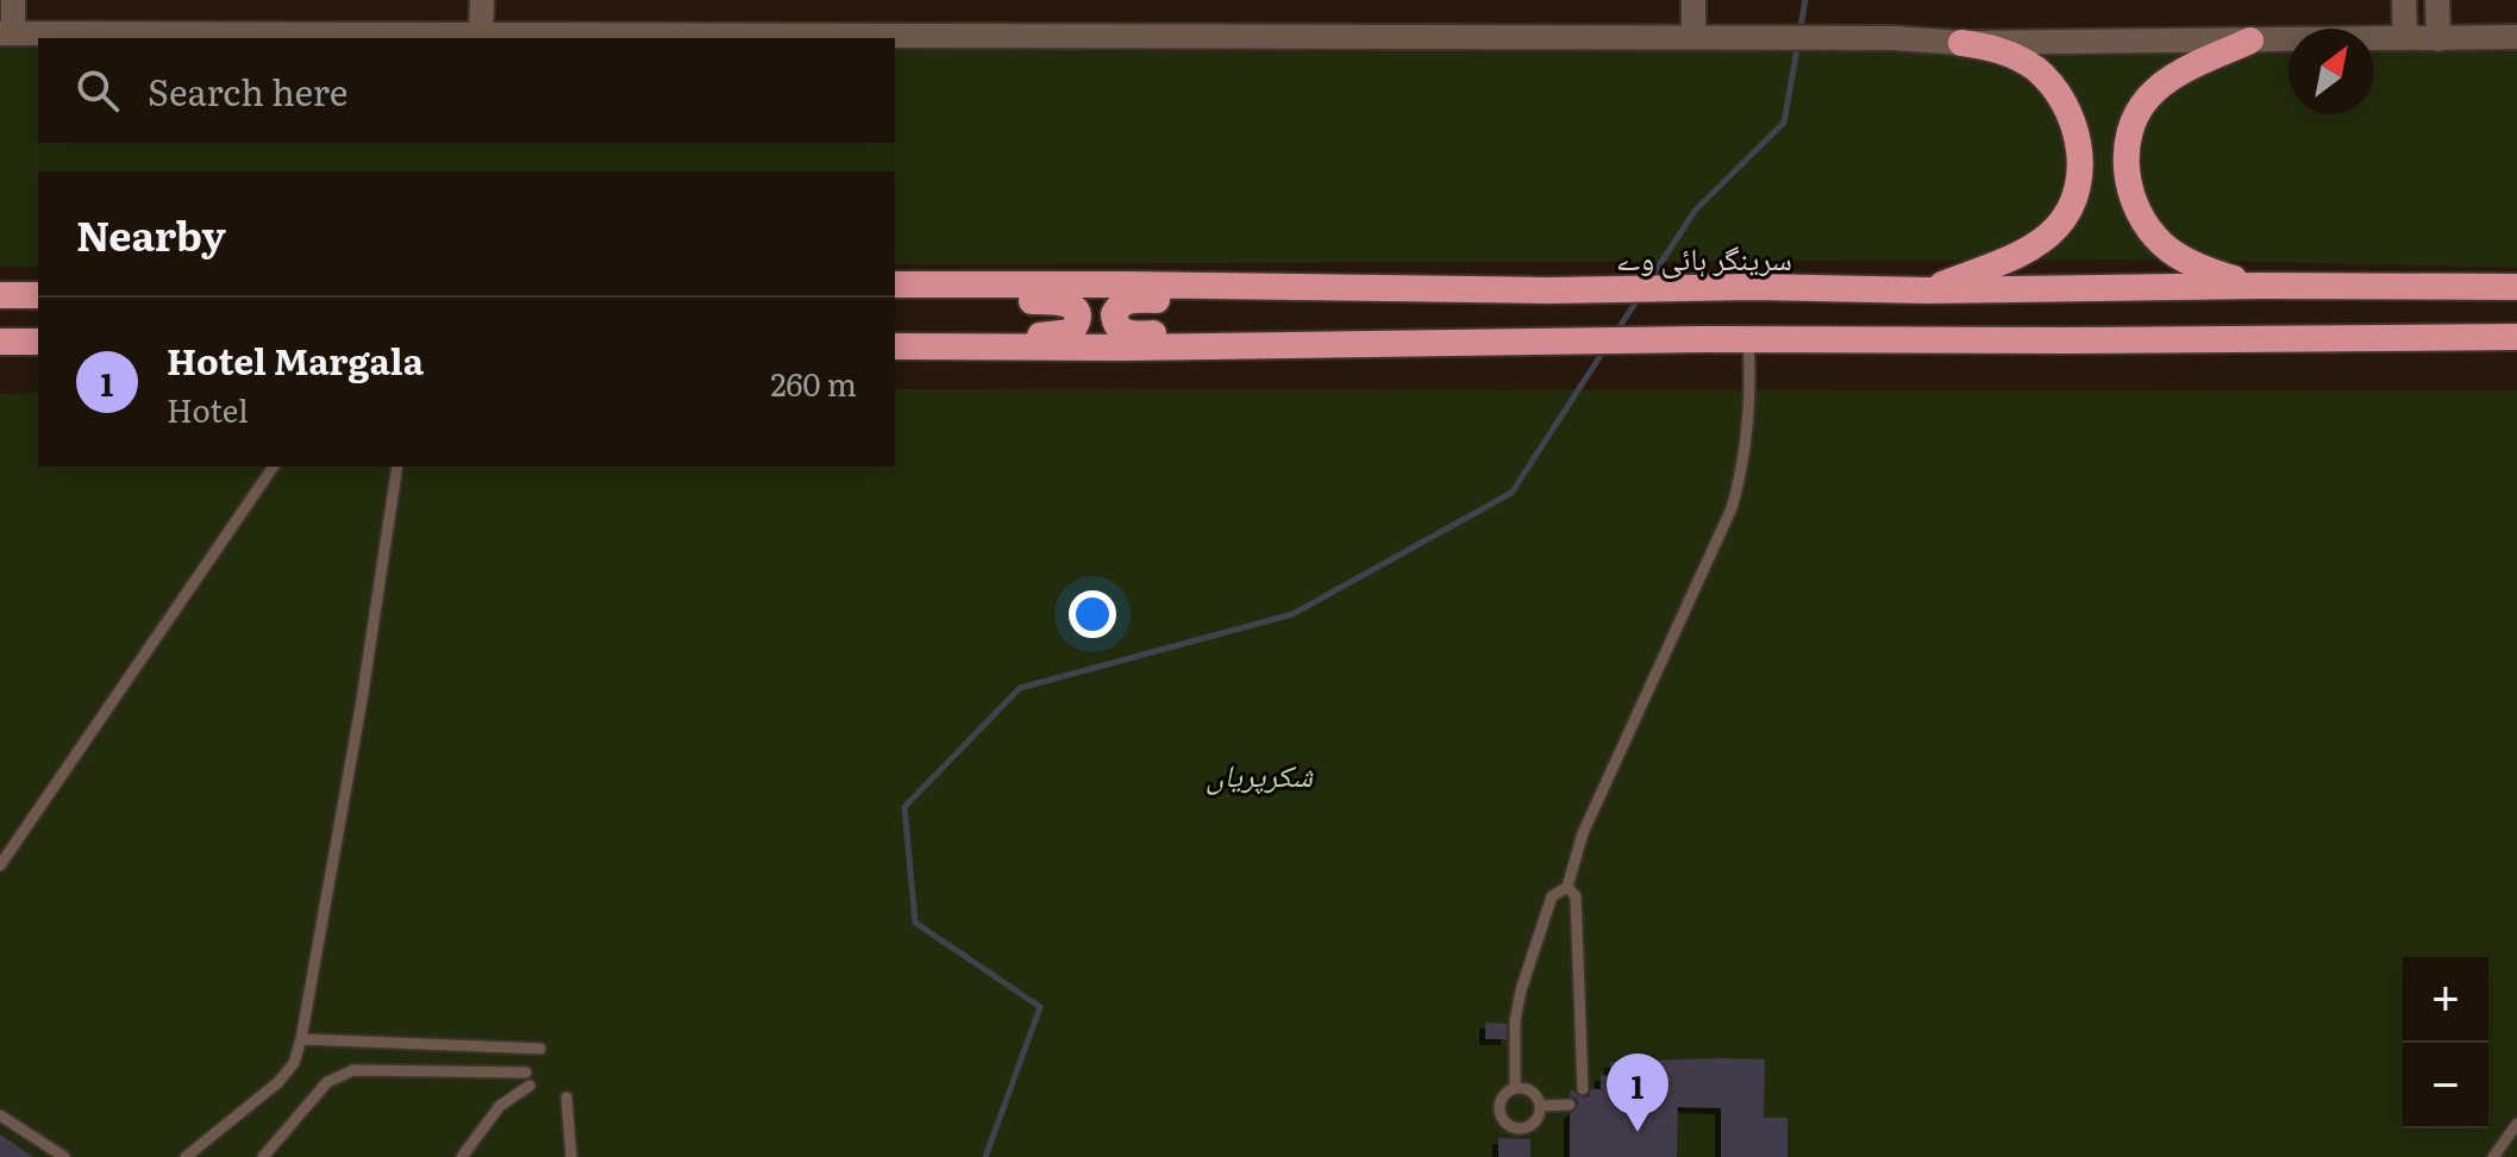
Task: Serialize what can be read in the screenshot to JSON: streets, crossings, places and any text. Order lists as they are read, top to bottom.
{
  "streets": {
    "highway": ["سرینگر ہائی وے"]
  },
  "parks": ["شکرپریاں"],
  "north": "top right",
  "page": {
    "search": "Search here",
    "heading": "Nearby",
    "list": [
      {
        "mark": "1",
        "name": "Hotel Margala",
        "note": "Hotel",
        "value": "260 m"
      }
    ],
    "map_buttons": ["+", "−"],
    "pins": "1"
  }
}
